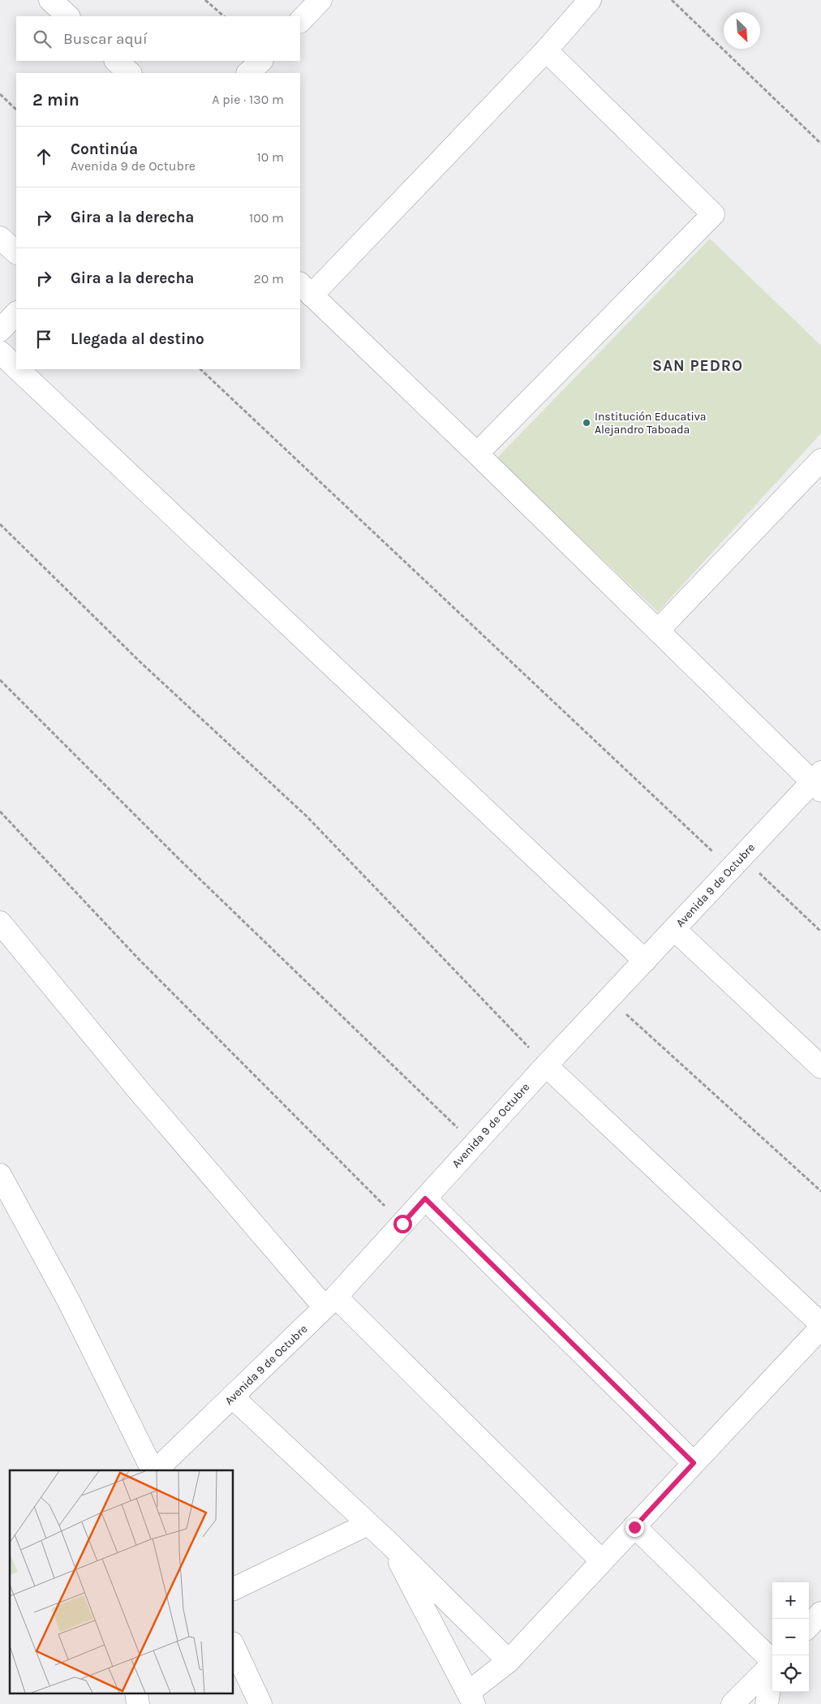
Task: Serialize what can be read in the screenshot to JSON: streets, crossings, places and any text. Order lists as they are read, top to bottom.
{
  "streets": {
    "street": ["Avenida 9 de Octubre"]
  },
  "districts": ["SAN PEDRO"],
  "places": ["Institución Educativa Alejandro Taboada"],
  "north": "bottom right",
  "page": {
    "search": "Buscar aquí",
    "heading": ["2 min", "A pie · 130 m"],
    "list": [
      ["Continúa", "Avenida 9 de Octubre", "10 m"],
      ["Gira a la derecha", "100 m"],
      ["Gira a la derecha", "20 m"],
      "Llegada al destino"
    ],
    "map_buttons": ["+", "−"]
  }
}
